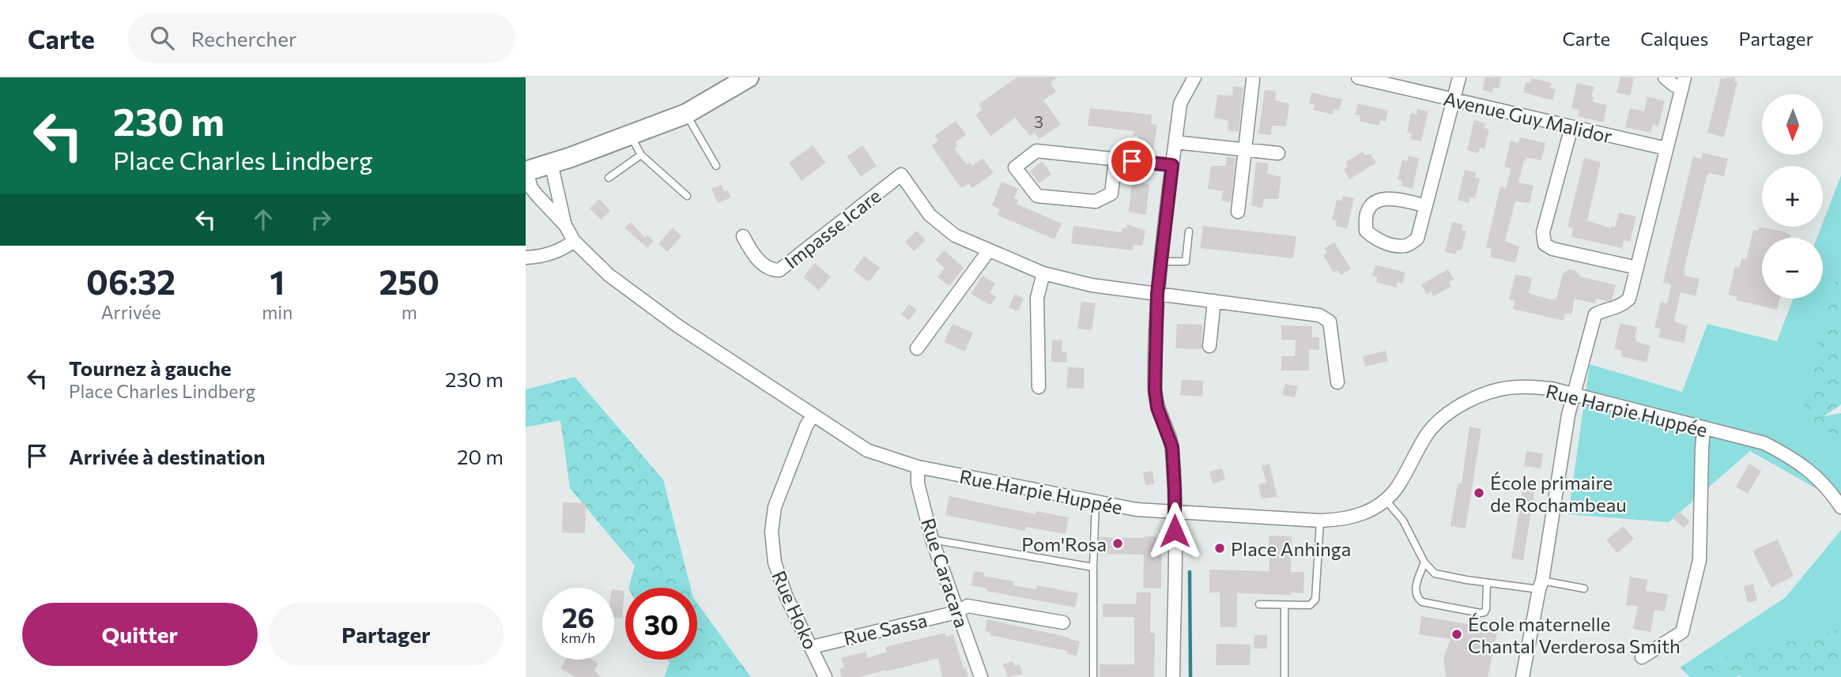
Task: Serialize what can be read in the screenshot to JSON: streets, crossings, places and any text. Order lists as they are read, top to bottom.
{
  "streets": {
    "street": [
      "Avenue Guy Malidor",
      "Impasse Icare",
      "Rue Harpie Huppée",
      "Rue Caracara",
      "Rue Hoko",
      "Rue Sassa"
    ]
  },
  "crossings": [
    ["Rue Harpie Huppée", "Rue Caracara"],
    ["Rue Harpie Huppée", "Rue Hoko"],
    ["Rue Caracara", "Rue Sassa"],
    ["Rue Hoko", "Rue Sassa"]
  ],
  "places": [
    "École primaire de Rochambeau",
    "Pom'Rosa",
    "Place Anhinga",
    "École maternelle Chantal Verderosa Smith"
  ],
  "house_numbers": ["3"],
  "north": "bottom",
  "page": {
    "header": "Carte",
    "search": "Rechercher",
    "nav": ["Carte", "Calques", "Partager"],
    "turn": ["230 m", "Place Charles Lindberg"],
    "map_buttons": ["+", "−"],
    "eta": [
      "06:32",
      "Arrivée",
      "1",
      "min",
      "250",
      "m"
    ],
    "list": [
      {
        "name": "Tournez à gauche",
        "note": "Place Charles Lindberg",
        "value": "230 m"
      },
      {
        "name": "Arrivée à destination",
        "value": "20 m"
      }
    ],
    "speed": "26 km/h",
    "limit": "30",
    "buttons": ["Quitter", "Partager"]
  }
}
